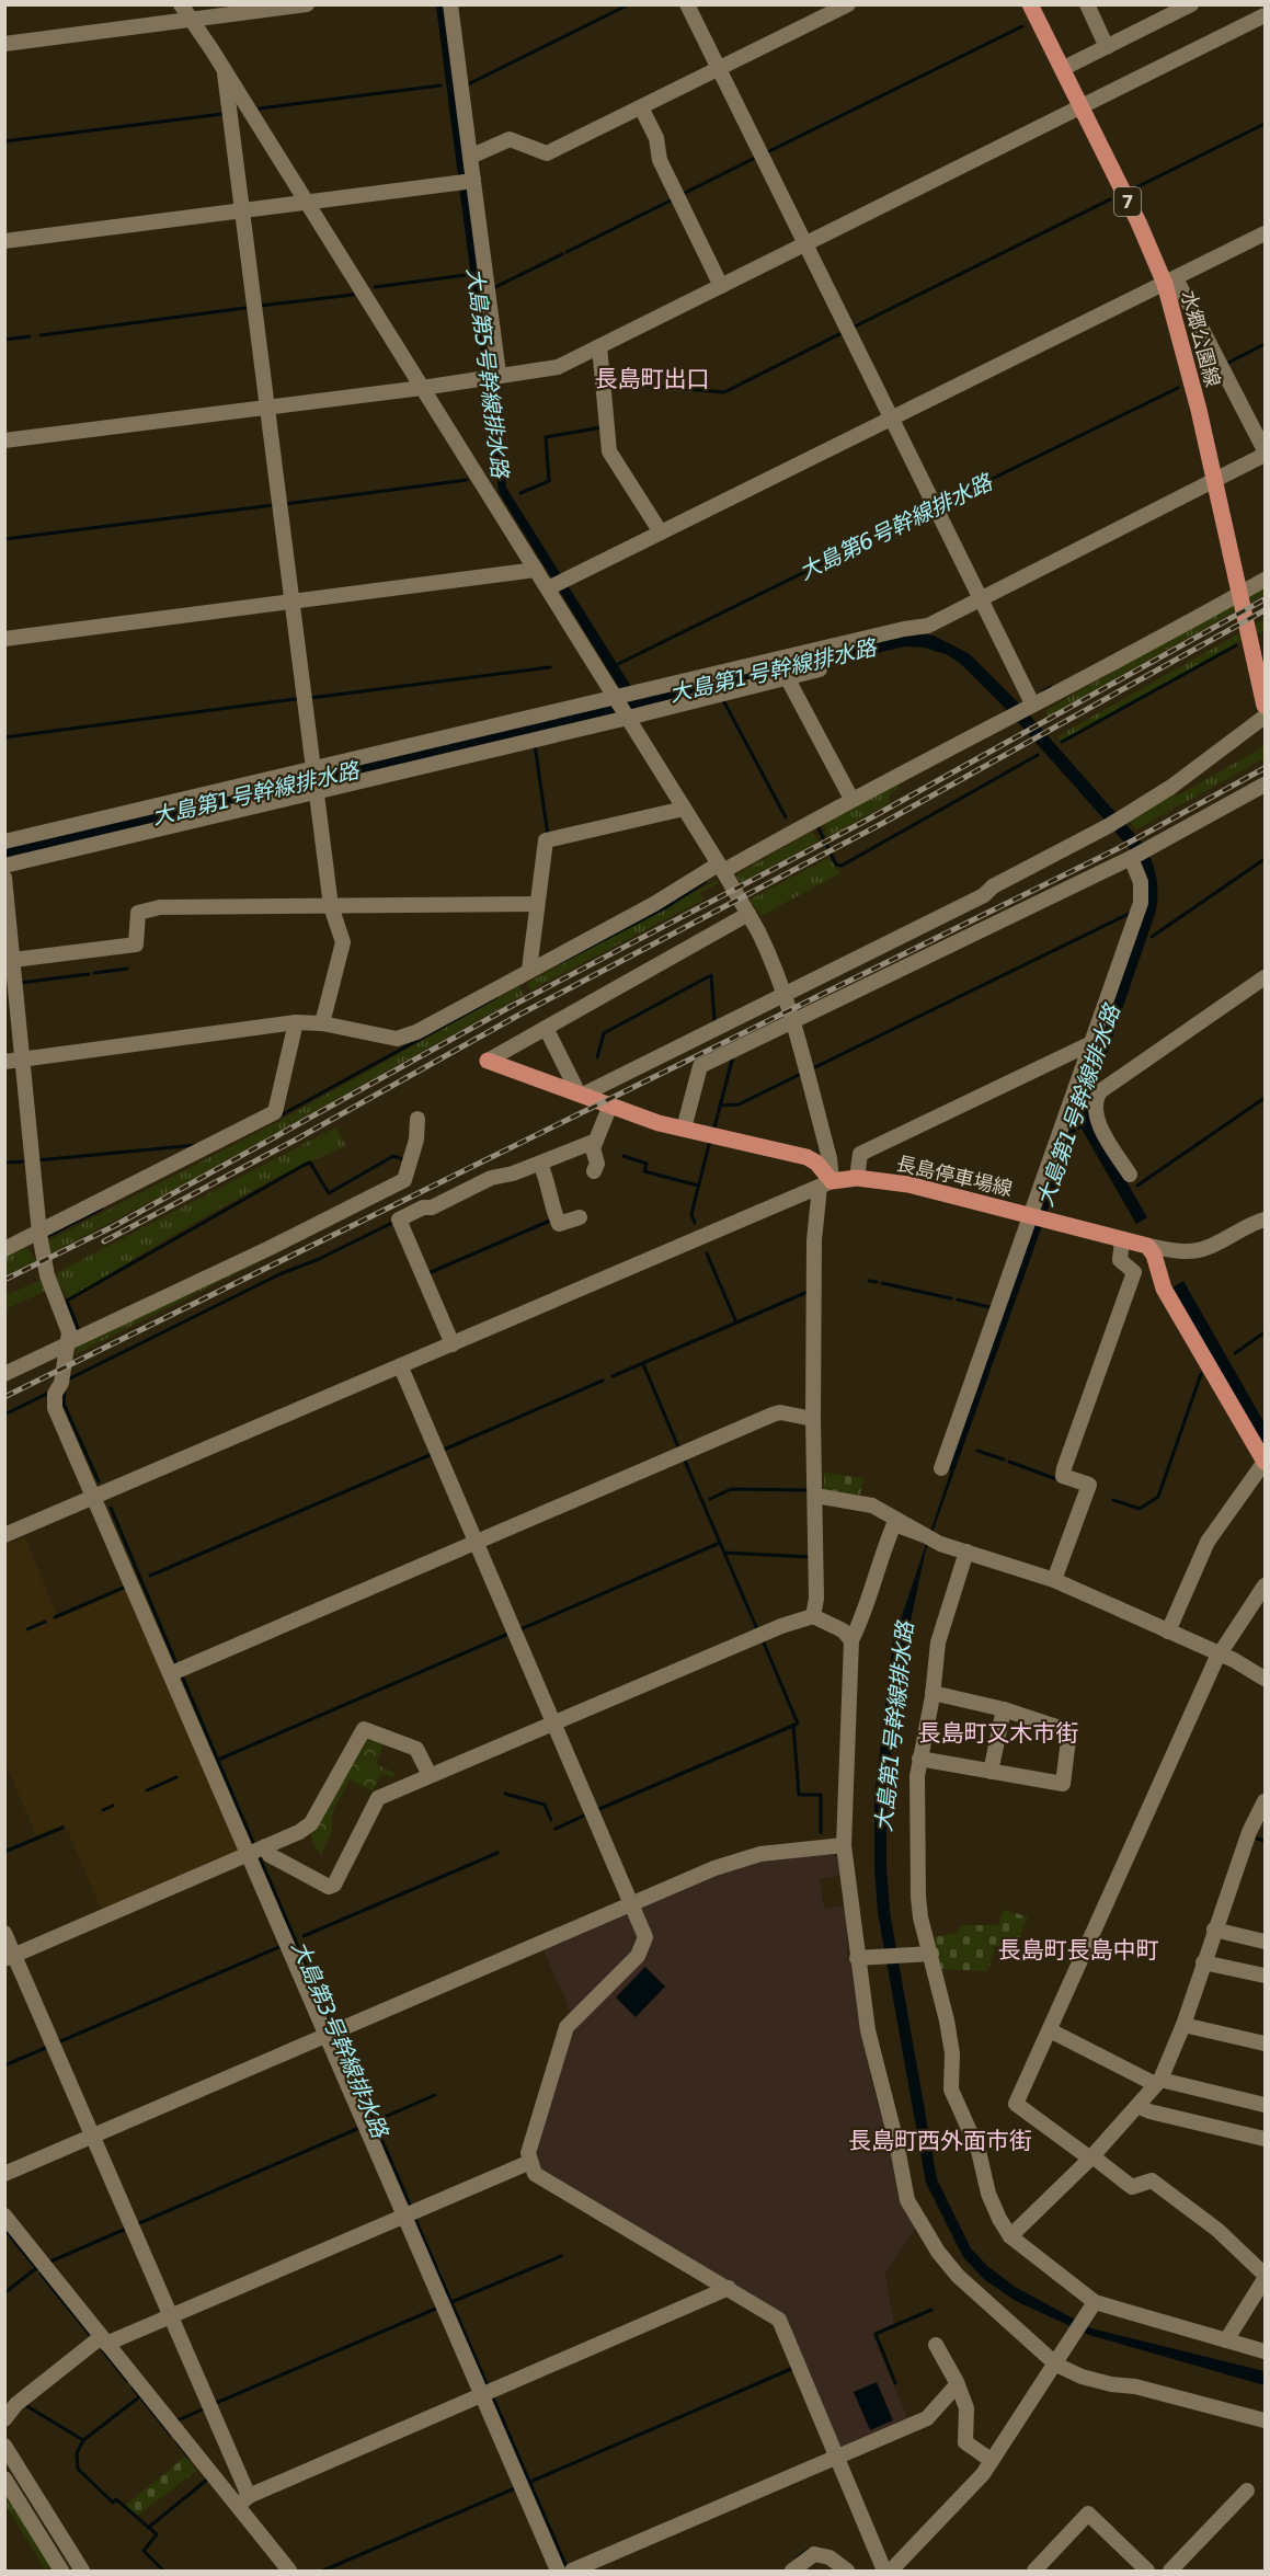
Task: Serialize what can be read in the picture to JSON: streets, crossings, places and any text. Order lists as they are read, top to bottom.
{
  "streets": {
    "main road": ["7", "水郷公園線", "長島停車場線"]
  },
  "districts": [
    "長島町出口",
    "長島町又木市街",
    "長島町長島中町",
    "長島町西外面市街"
  ],
  "water": [
    "大島第5号幹線排水路",
    "大島第6号幹線排水路",
    "大島第1号幹線排水路",
    "大島第3号幹線排水路"
  ]
}
